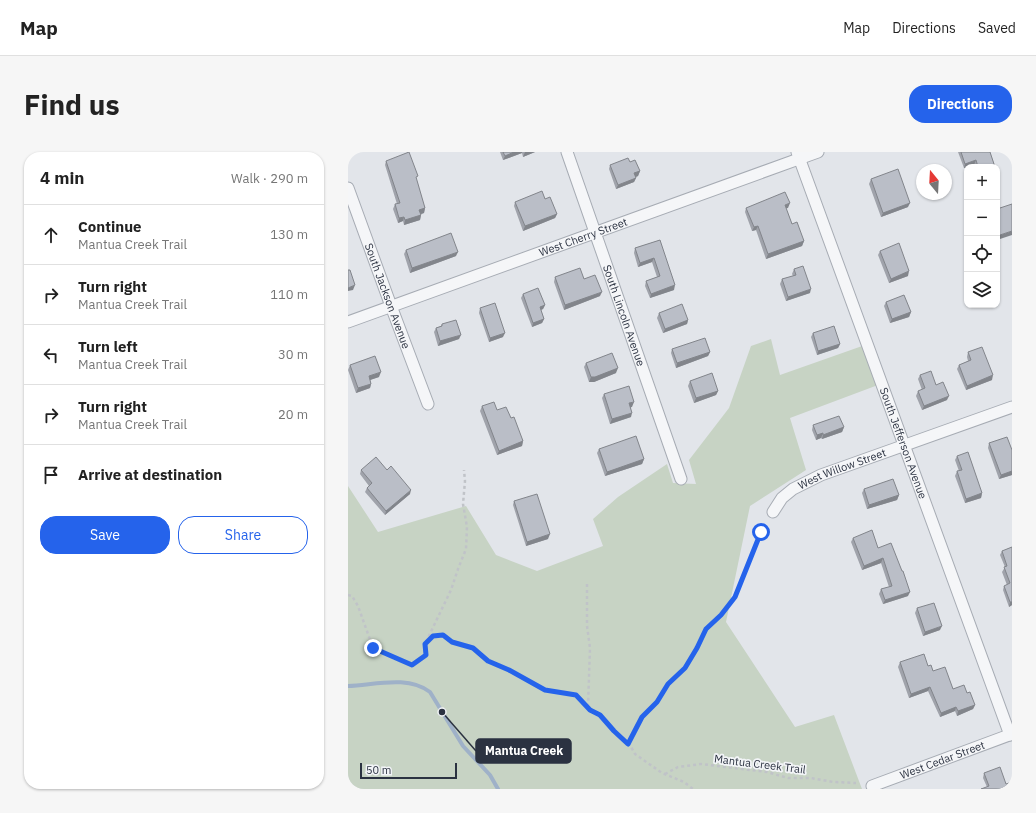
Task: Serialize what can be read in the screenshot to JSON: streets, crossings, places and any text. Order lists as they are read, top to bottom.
{
  "streets": {
    "street": [
      "West Cherry Street",
      "South Jackson Avenue",
      "South Lincoln Avenue",
      "South Jefferson Avenue",
      "West Willow Street",
      "West Cedar Street"
    ],
    "path": ["Mantua Creek Trail"]
  },
  "crossings": [
    ["West Cherry Street", "South Jackson Avenue"],
    ["West Cherry Street", "South Lincoln Avenue"],
    ["West Cherry Street", "South Jefferson Avenue"],
    ["South Jefferson Avenue", "West Willow Street"],
    ["South Jefferson Avenue", "West Cedar Street"]
  ],
  "places": ["Mantua Creek"],
  "scale_bar": "50 m",
  "north": "top",
  "page": {
    "header": "Map",
    "nav": ["Map", "Directions", "Saved"],
    "buttons": [
      "Directions",
      ["Save", "Share"]
    ],
    "title": "Find us",
    "heading": ["4 min", "Walk · 290 m"],
    "map_buttons": ["+", "−"],
    "list": [
      ["Continue", "Mantua Creek Trail", "130 m"],
      ["Turn right", "Mantua Creek Trail", "110 m"],
      ["Turn left", "Mantua Creek Trail", "30 m"],
      ["Turn right", "Mantua Creek Trail", "20 m"],
      "Arrive at destination"
    ],
    "scale": "50 m"
  }
}
